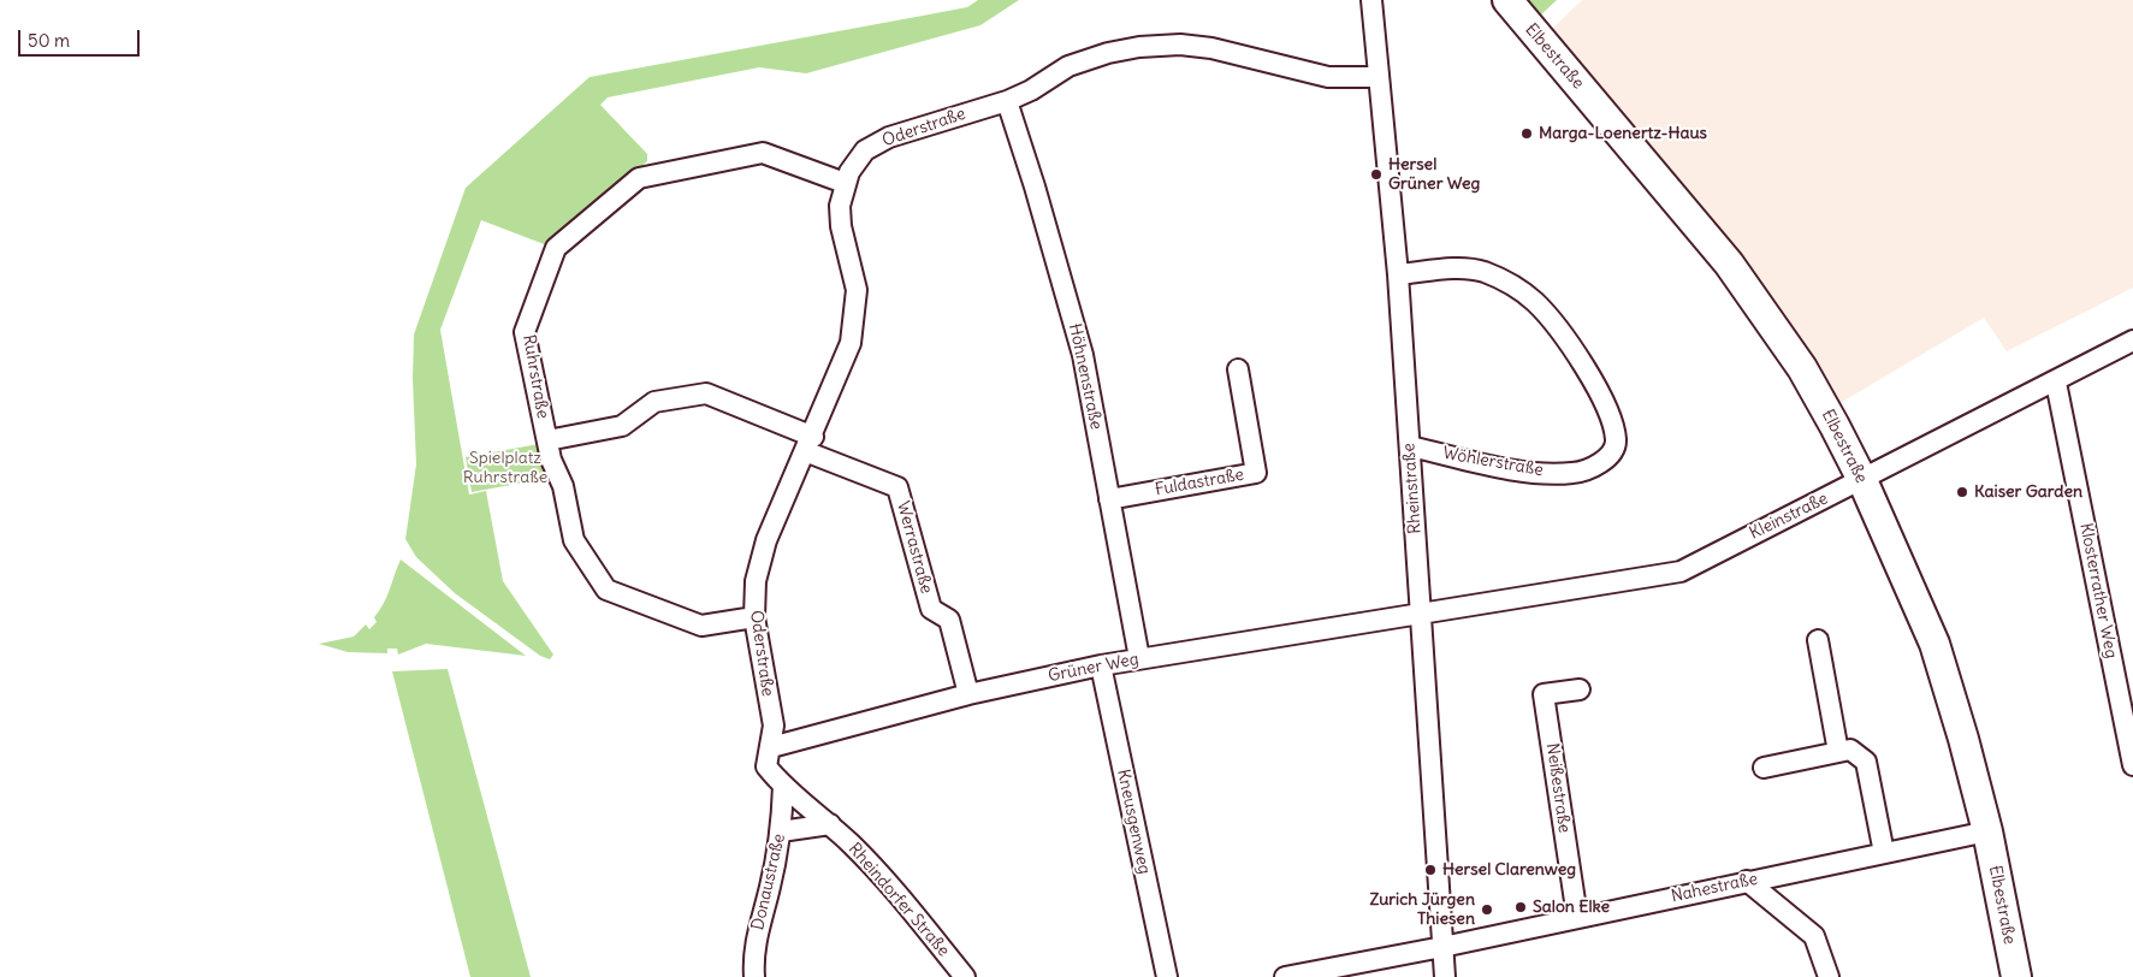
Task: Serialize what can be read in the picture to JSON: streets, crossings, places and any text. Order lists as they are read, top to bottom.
{
  "streets": {
    "main road": ["Elbestraße"],
    "street": [
      "Oderstraße",
      "Ruhrstraße",
      "Höhnenstraße",
      "Wöhlerstraße",
      "Fuldastraße",
      "Rheinstraße",
      "Kleinstraße",
      "Werrastraße",
      "Klosterrather Weg",
      "Grüner Weg",
      "Neißestraße",
      "Kneusgenweg",
      "Donaustraße",
      "Nahestraße",
      "Rheindorfer Straße"
    ]
  },
  "crossings": [
    ["Elbestraße", "Kleinstraße"],
    ["Elbestraße", "Nahestraße"],
    ["Oderstraße", "Ruhrstraße"],
    ["Oderstraße", "Höhnenstraße"],
    ["Oderstraße", "Rheinstraße"],
    ["Oderstraße", "Werrastraße"],
    ["Oderstraße", "Grüner Weg"],
    ["Oderstraße", "Rheindorfer Straße"],
    ["Höhnenstraße", "Fuldastraße"],
    ["Höhnenstraße", "Grüner Weg"],
    ["Wöhlerstraße", "Rheinstraße"],
    ["Rheinstraße", "Kleinstraße"],
    ["Rheinstraße", "Grüner Weg"],
    ["Rheinstraße", "Nahestraße"],
    ["Kleinstraße", "Klosterrather Weg"],
    ["Kleinstraße", "Grüner Weg"],
    ["Werrastraße", "Grüner Weg"],
    ["Grüner Weg", "Kneusgenweg"],
    ["Grüner Weg", "Rheindorfer Straße"],
    ["Neißestraße", "Nahestraße"],
    ["Donaustraße", "Rheindorfer Straße"]
  ],
  "parks": ["Spielplatz Ruhrstraße"],
  "places": [
    "Marga-Loenertz-Haus",
    "Hersel Grüner Weg",
    "Kaiser Garden",
    "Hersel Clarenweg",
    "Salon Elke",
    "Zurich Jürgen Thiesen"
  ],
  "scale_bar": "50 m"
}
